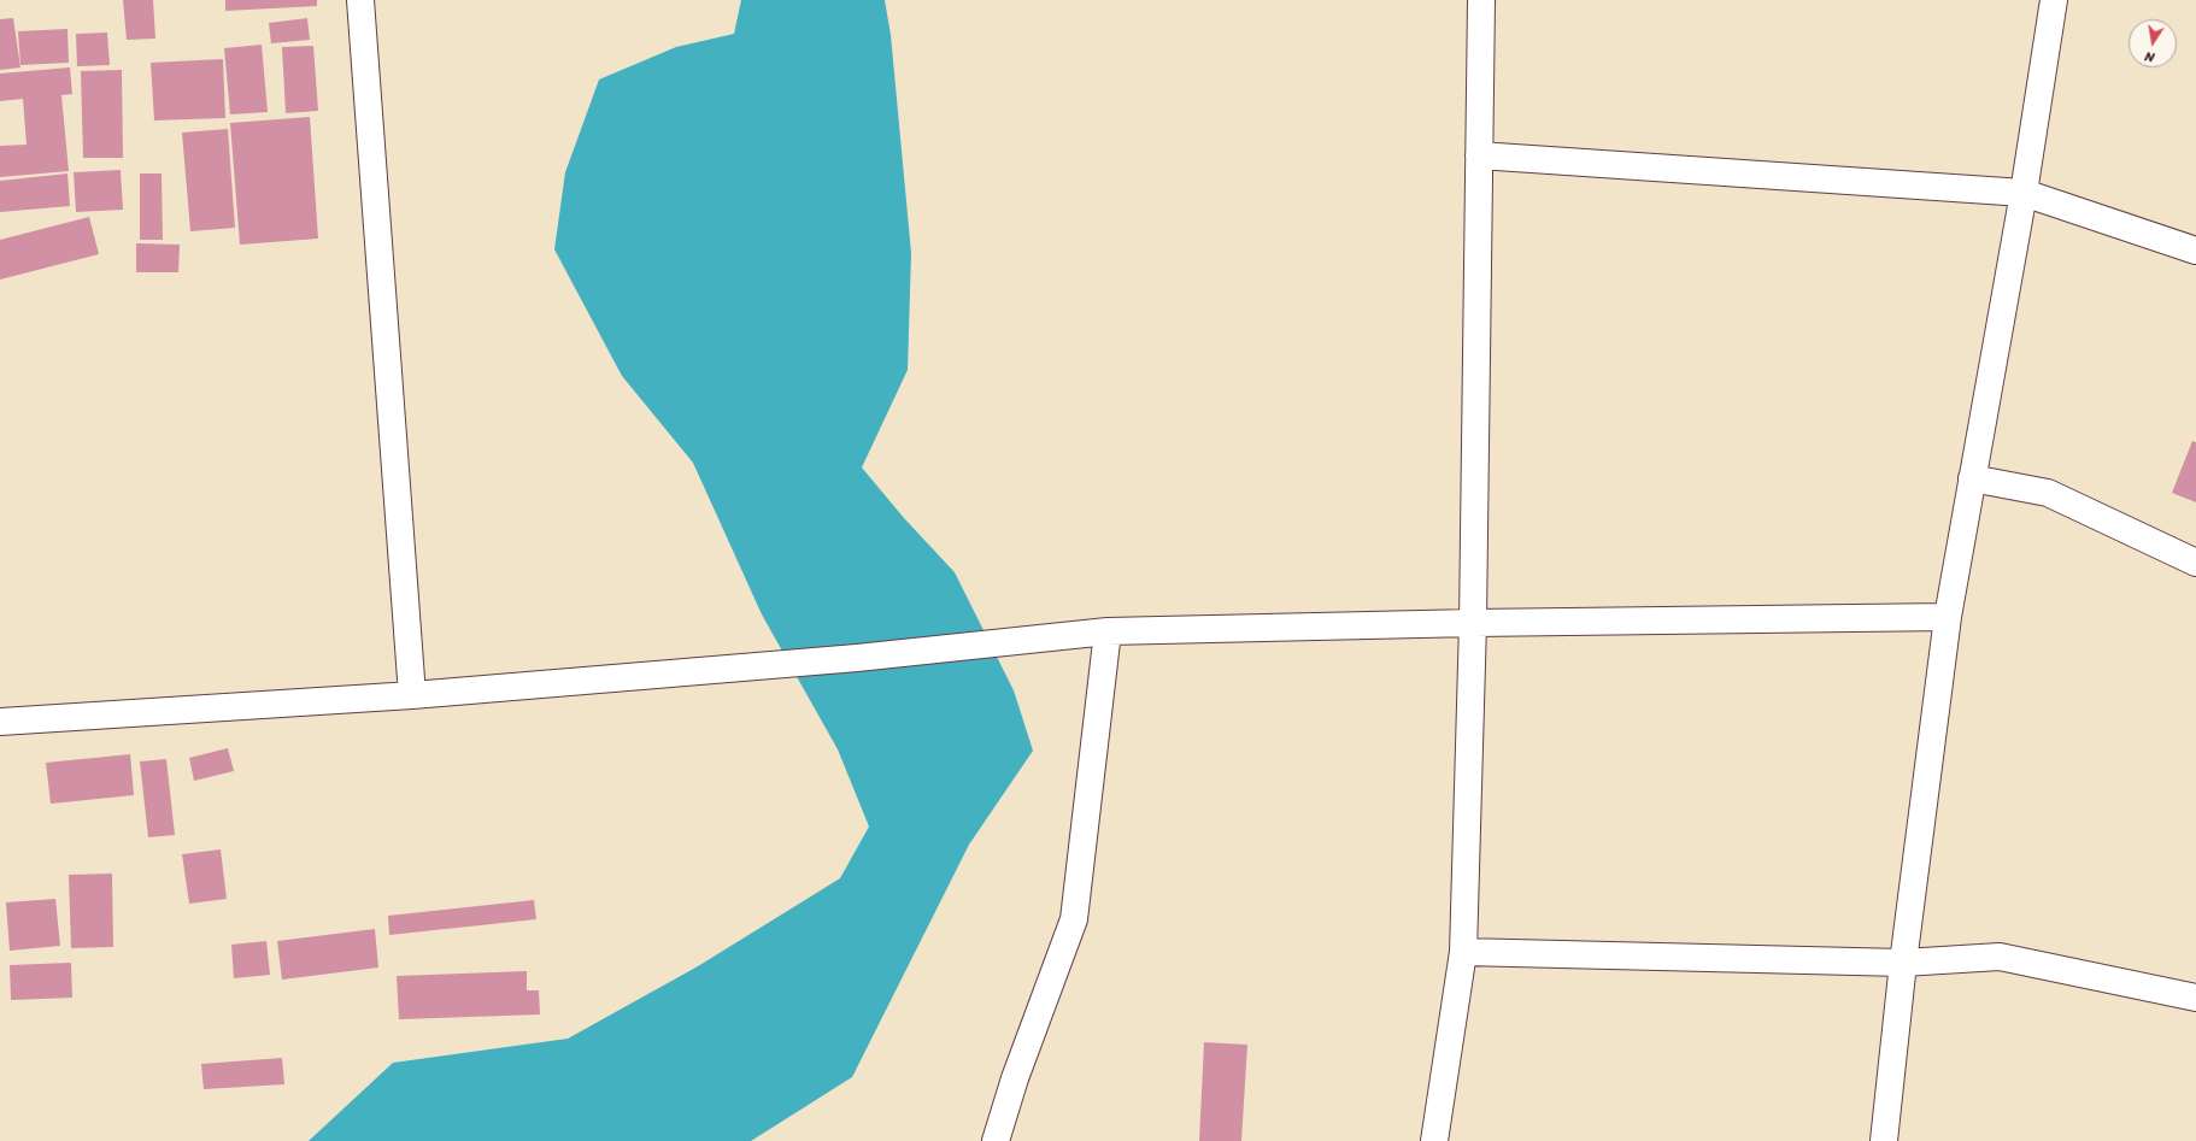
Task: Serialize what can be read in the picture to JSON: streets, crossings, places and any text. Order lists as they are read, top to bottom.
{
  "north": "bottom"
}
